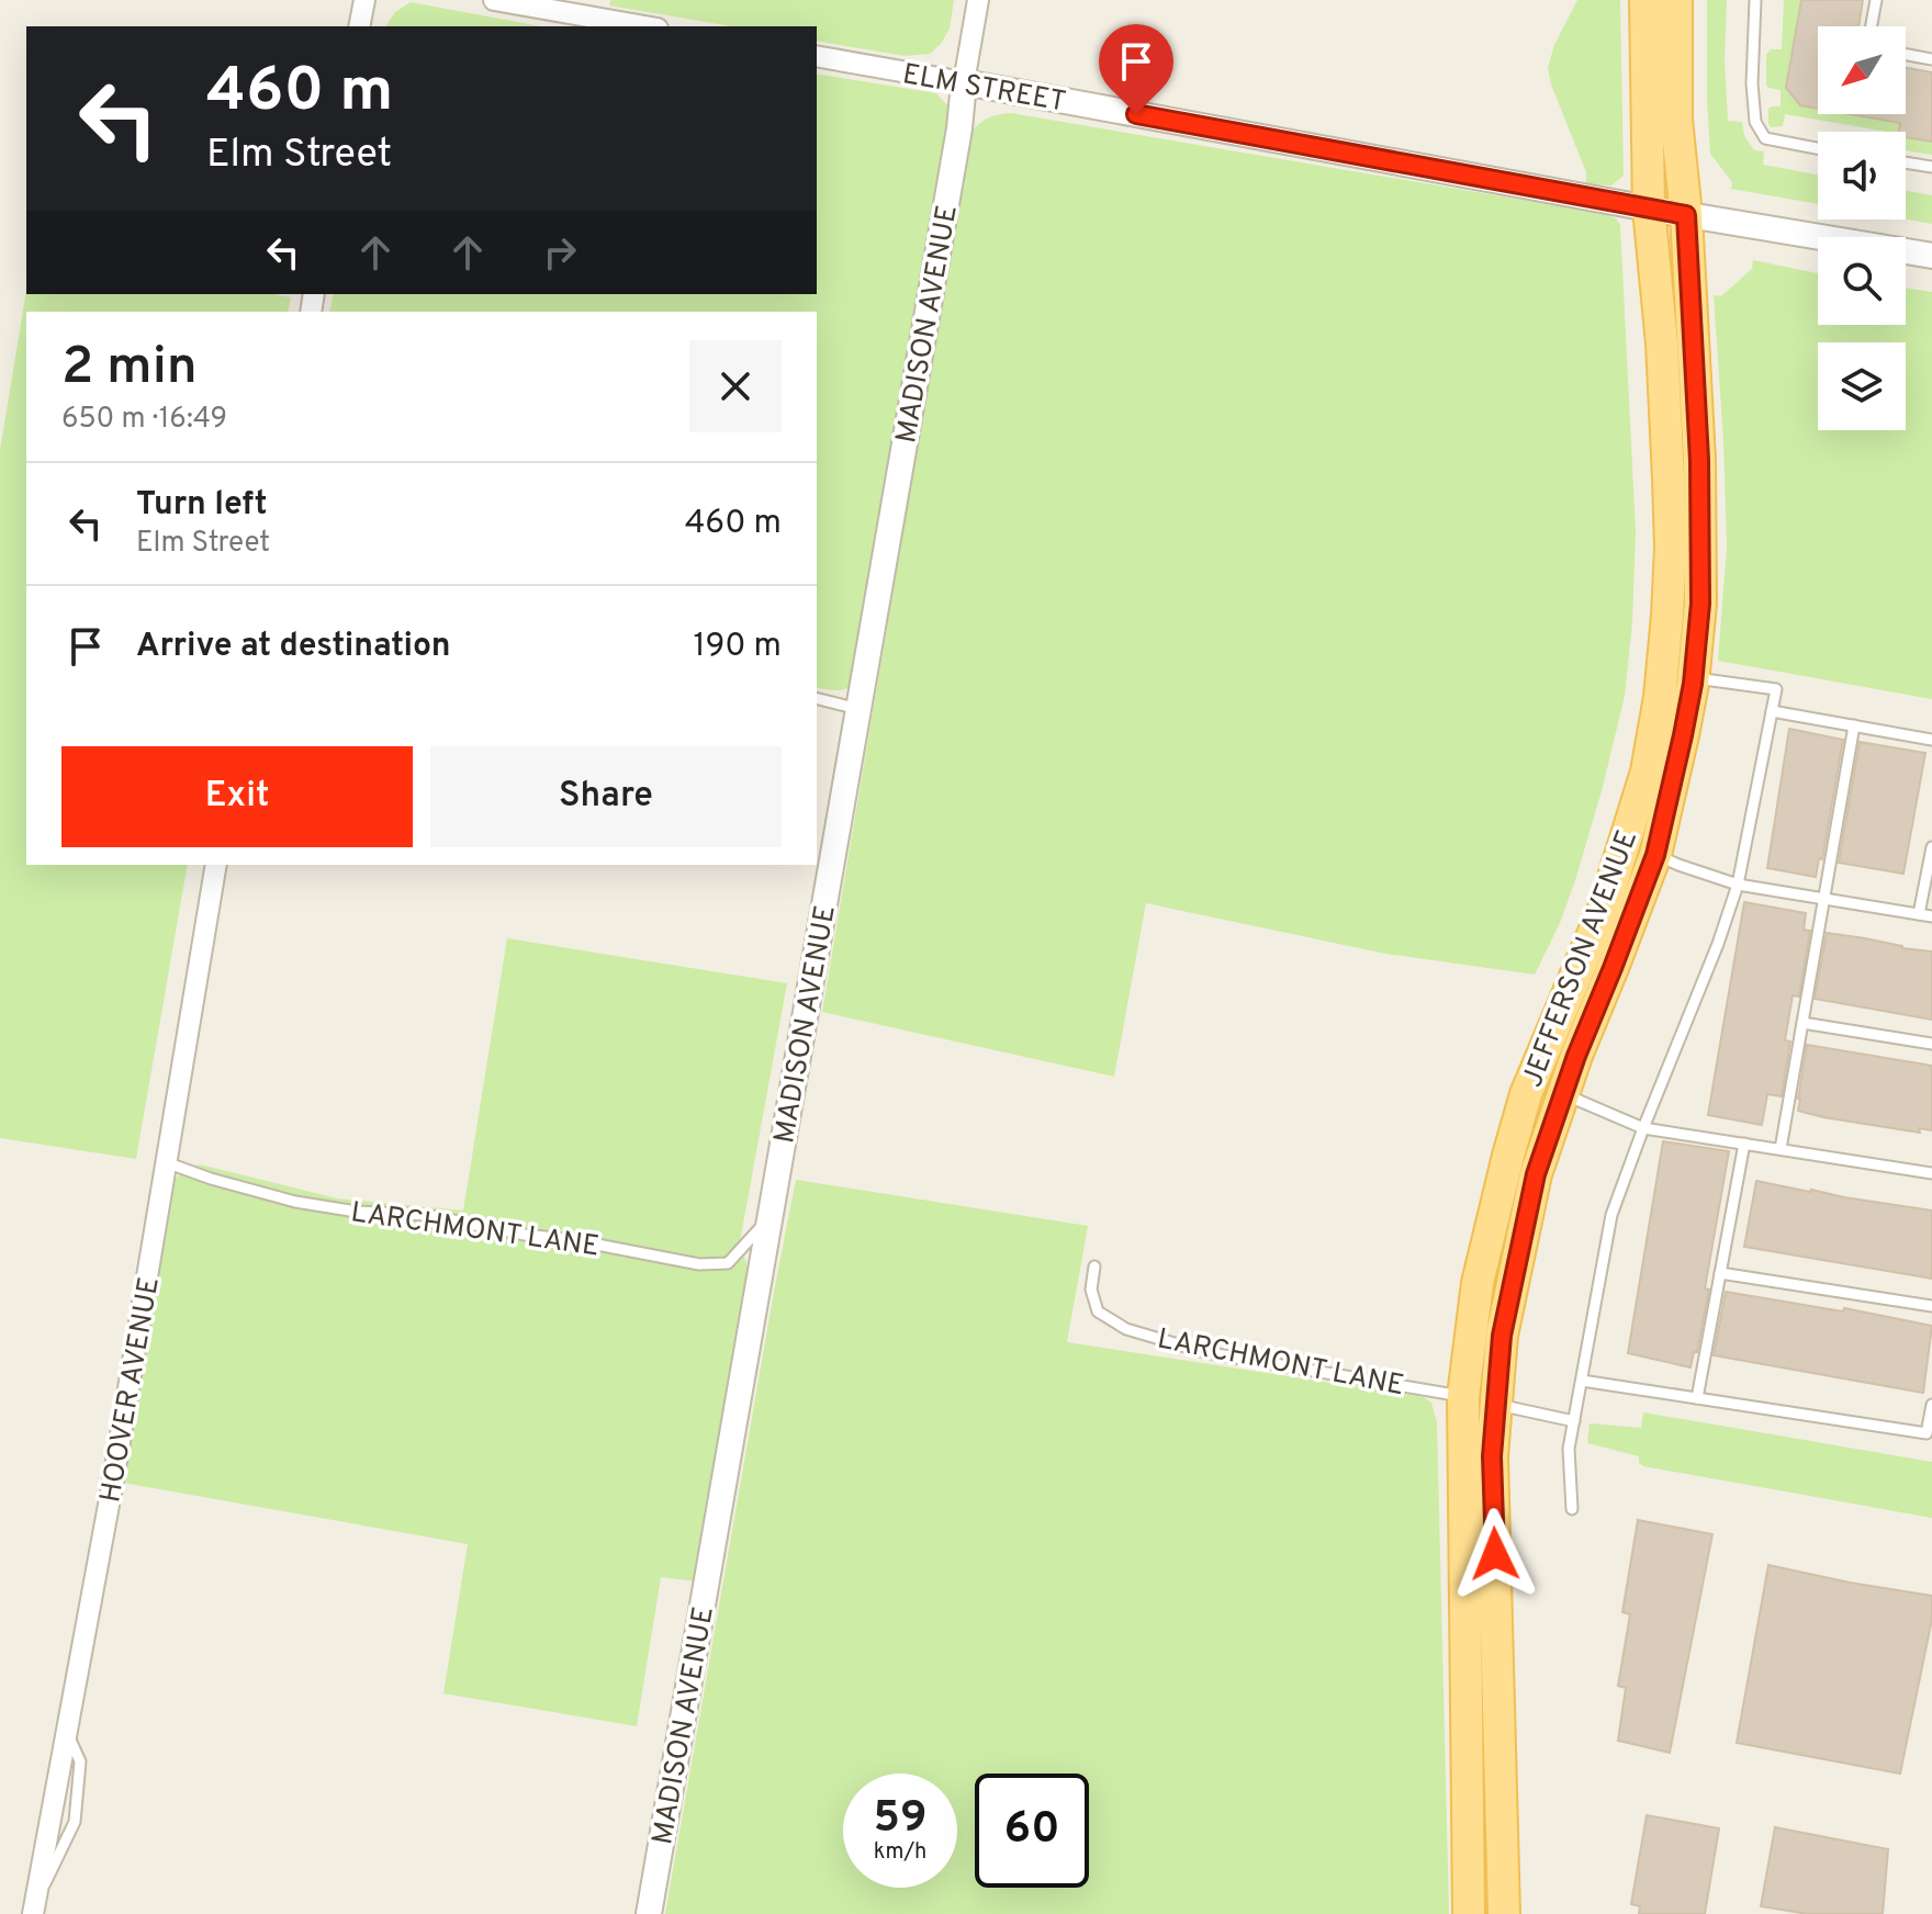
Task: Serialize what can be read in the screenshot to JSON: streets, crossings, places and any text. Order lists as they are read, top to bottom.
{
  "streets": {
    "main road": ["JEFFERSON AVENUE"],
    "street": ["ELM STREET", "MADISON AVENUE", "HOOVER AVENUE"],
    "lane": ["LARCHMONT LANE"]
  },
  "crossings": [
    ["ELM STREET", "MADISON AVENUE"],
    ["ELM STREET", "JEFFERSON AVENUE"],
    ["MADISON AVENUE", "LARCHMONT LANE"],
    ["JEFFERSON AVENUE", "LARCHMONT LANE"],
    ["LARCHMONT LANE", "HOOVER AVENUE"]
  ],
  "north": "bottom left",
  "page": {
    "turn": ["460 m", "Elm Street"],
    "heading": ["2 min", "650 m · 16:49"],
    "list": [
      {
        "name": "Turn left",
        "note": "Elm Street",
        "value": "460 m"
      },
      {
        "name": "Arrive at destination",
        "value": "190 m"
      }
    ],
    "buttons": ["Exit", "Share"],
    "speed": "59 km/h",
    "limit": "60"
  }
}
